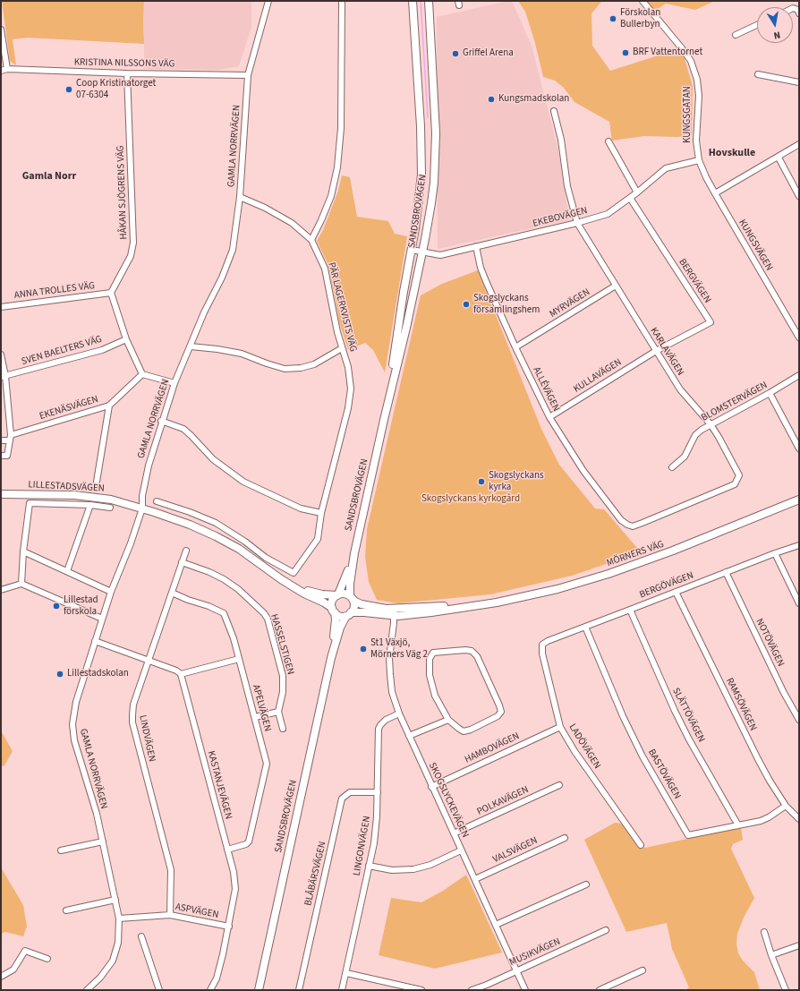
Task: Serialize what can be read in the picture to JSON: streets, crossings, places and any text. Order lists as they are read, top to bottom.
{
  "streets": {
    "main road": ["SANDSBROVÄGEN", "LILLESTADSVÄGEN", "MÖRNERS VÄG"],
    "street": [
      "KRISTINA NILSSONS VÄG",
      "KUNGSGATAN",
      "GAMLA NORRVÄGEN",
      "HÅKAN SJÖGRENS VÄG",
      "EKEBOVÄGEN",
      "KUNGSVÄGEN",
      "BERGVÄGEN",
      "ANNA TROLLES VÄG",
      "MYRVÄGEN",
      "PÄR LAGERKVISTS VÄG",
      "SVEN BAELTERS VÄG",
      "KARLAVÄGEN",
      "KULLAVÄGEN",
      "ALLÉVÄGEN",
      "BLOMSTERVÄGEN",
      "EKENÄSVÄGEN",
      "BERGÖVÄGEN",
      "NOTÖVÄGEN",
      "HASSELSTIGEN",
      "RAMSÖVÄGEN",
      "APELVÄGEN",
      "SLÄTTÖVÄGEN",
      "LINDVÄGEN",
      "LADÖVÄGEN",
      "HAMBOVÄGEN",
      "BASTÖVÄGEN",
      "KASTANJEVÄGEN",
      "SKOGSLYCKEVÄGEN",
      "POLKAVÄGEN",
      "LINGONVÄGEN",
      "VALSVÄGEN",
      "BLÅBÄRSVÄGEN",
      "ASPVÄGEN",
      "MUSIKVÄGEN"
    ]
  },
  "crossings": [
    ["KRISTINA NILSSONS VÄG", "GAMLA NORRVÄGEN"],
    ["KRISTINA NILSSONS VÄG", "HÅKAN SJÖGRENS VÄG"],
    ["KUNGSGATAN", "EKEBOVÄGEN"],
    ["KUNGSGATAN", "KUNGSVÄGEN"],
    ["GAMLA NORRVÄGEN", "LILLESTADSVÄGEN"],
    ["GAMLA NORRVÄGEN", "ASPVÄGEN"],
    ["HÅKAN SJÖGRENS VÄG", "ANNA TROLLES VÄG"],
    ["SANDSBROVÄGEN", "EKEBOVÄGEN"],
    ["SANDSBROVÄGEN", "LILLESTADSVÄGEN"],
    ["SANDSBROVÄGEN", "MÖRNERS VÄG"],
    ["EKEBOVÄGEN", "KUNGSVÄGEN"],
    ["EKEBOVÄGEN", "BERGVÄGEN"],
    ["EKEBOVÄGEN", "KARLAVÄGEN"],
    ["EKEBOVÄGEN", "ALLÉVÄGEN"],
    ["BERGVÄGEN", "KARLAVÄGEN"],
    ["BERGVÄGEN", "KULLAVÄGEN"],
    ["MYRVÄGEN", "KARLAVÄGEN"],
    ["MYRVÄGEN", "ALLÉVÄGEN"],
    ["KARLAVÄGEN", "KULLAVÄGEN"],
    ["KARLAVÄGEN", "ALLÉVÄGEN"],
    ["KARLAVÄGEN", "BLOMSTERVÄGEN"],
    ["KULLAVÄGEN", "ALLÉVÄGEN"],
    ["LILLESTADSVÄGEN", "MÖRNERS VÄG"],
    ["MÖRNERS VÄG", "SKOGSLYCKEVÄGEN"],
    ["BERGÖVÄGEN", "NOTÖVÄGEN"],
    ["BERGÖVÄGEN", "RAMSÖVÄGEN"],
    ["BERGÖVÄGEN", "SLÄTTÖVÄGEN"],
    ["BERGÖVÄGEN", "LADÖVÄGEN"],
    ["BERGÖVÄGEN", "BASTÖVÄGEN"],
    ["HASSELSTIGEN", "LINDVÄGEN"],
    ["RAMSÖVÄGEN", "BASTÖVÄGEN"],
    ["APELVÄGEN", "LINDVÄGEN"],
    ["APELVÄGEN", "KASTANJEVÄGEN"],
    ["SLÄTTÖVÄGEN", "BASTÖVÄGEN"],
    ["LINDVÄGEN", "ASPVÄGEN"],
    ["LADÖVÄGEN", "HAMBOVÄGEN"],
    ["HAMBOVÄGEN", "SKOGSLYCKEVÄGEN"],
    ["KASTANJEVÄGEN", "ASPVÄGEN"],
    ["SKOGSLYCKEVÄGEN", "POLKAVÄGEN"],
    ["SKOGSLYCKEVÄGEN", "LINGONVÄGEN"],
    ["SKOGSLYCKEVÄGEN", "VALSVÄGEN"],
    ["SKOGSLYCKEVÄGEN", "MUSIKVÄGEN"],
    ["LINGONVÄGEN", "BLÅBÄRSVÄGEN"]
  ],
  "districts": ["Hovskulle", "Gamla Norr"],
  "parks": ["Skogslyckans kyrkogård"],
  "places": [
    "Förskolan Bullerbyn",
    "BRF Vattentornet",
    "Griffel Arena",
    "Coop Kristinatorget 07-6304",
    "Kungsmadskolan",
    "Skogslyckans församlingshem",
    "Skogslyckans kyrka",
    "Lillestad förskola",
    "St1 Växjö, Mörners Väg 2",
    "Lillestadskolan"
  ],
  "north": "bottom"
}
